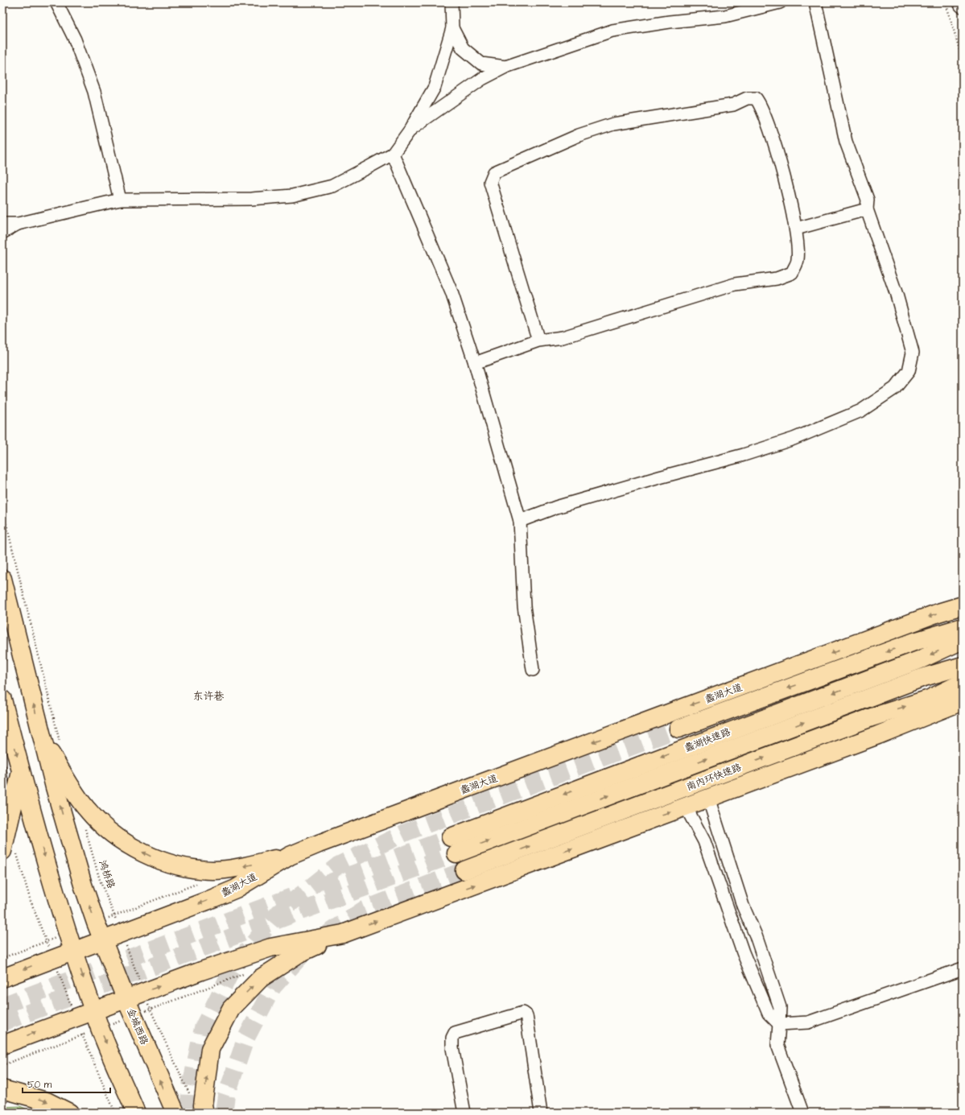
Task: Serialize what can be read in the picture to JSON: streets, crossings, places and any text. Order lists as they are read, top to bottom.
{
  "streets": {
    "main road": [
      "蠡湖大道",
      "蠡湖快速路",
      "南内环快速路",
      "金城西路"
    ],
    "path": ["鸿桥路"]
  },
  "crossings": [
    ["蠡湖大道", "鸿桥路"],
    ["蠡湖大道", "金城西路"],
    ["鸿桥路", "金城西路"]
  ],
  "districts": ["东许巷"],
  "scale_bar": "50 m"
}
